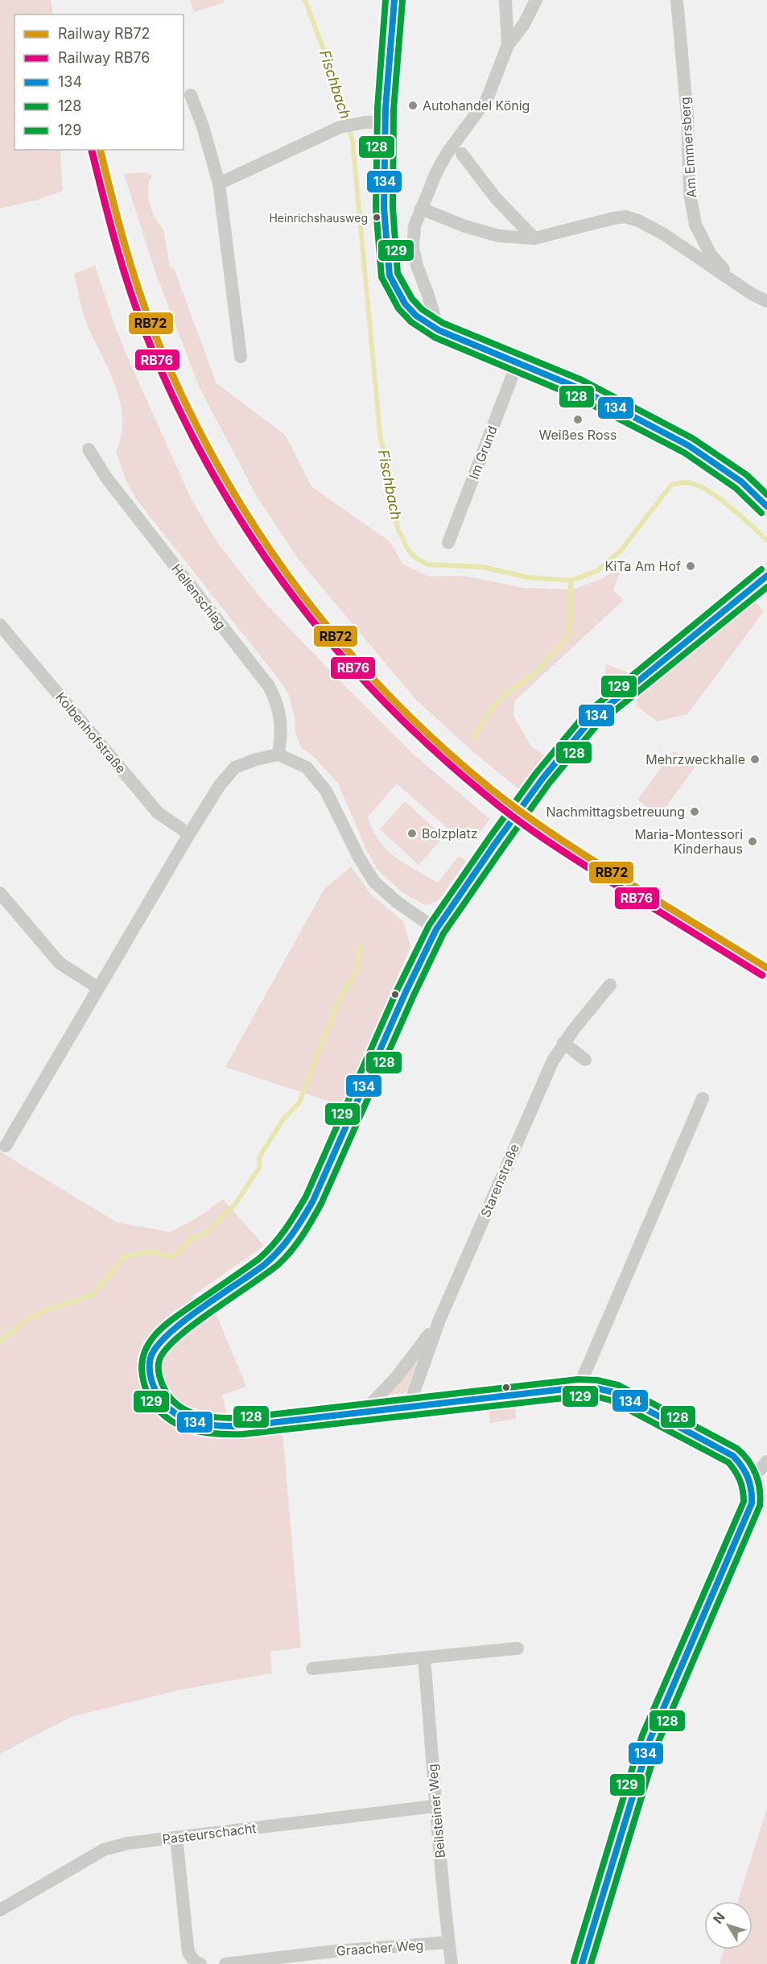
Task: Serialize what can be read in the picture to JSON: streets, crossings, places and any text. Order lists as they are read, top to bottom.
{
  "streets": {
    "street": [
      "Am Emmersberg",
      "Im Grund",
      "Hellenschlag",
      "Kolbenhofstraße",
      "Starenstraße",
      "Beilsteiner Weg",
      "Pasteurschacht",
      "Graacher Weg"
    ]
  },
  "crossings": [
    ["Beilsteiner Weg", "Pasteurschacht"],
    ["Beilsteiner Weg", "Graacher Weg"]
  ],
  "water": ["Fischbach"],
  "places": [
    "Autohandel König",
    "Heinrichshausweg",
    "Weißes Ross",
    "KiTa Am Hof",
    "Mehrzweckhalle",
    "Nachmittagsbetreuung",
    "Bolzplatz",
    "Maria-Montessori Kinderhaus"
  ],
  "lines": [
    "transit line 134",
    "transit line 128",
    "transit line 129",
    "rail line RB72",
    "rail line RB76"
  ],
  "legend": [
    "Railway RB72",
    "Railway RB76",
    "134",
    "128",
    "129"
  ],
  "north": "top left"
}
